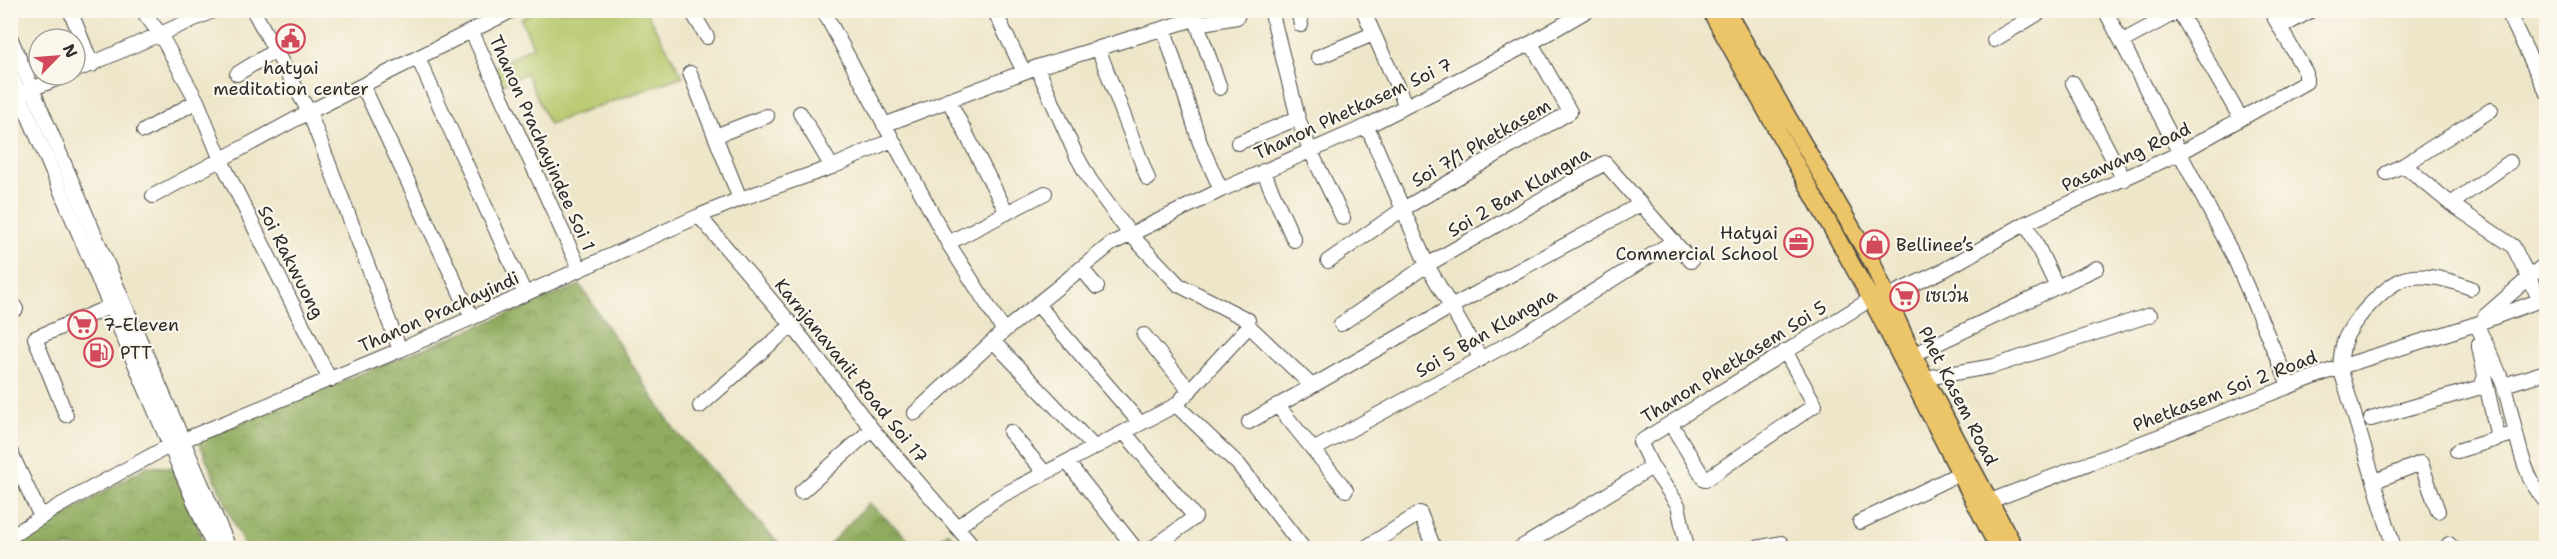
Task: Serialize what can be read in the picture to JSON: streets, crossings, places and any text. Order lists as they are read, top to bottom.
{
  "streets": {
    "main road": ["Phet Kasem Road"],
    "street": [
      "Thanon Phetkasem Soi 7",
      "Thanon Prachayindee Soi 1",
      "Soi 7/1 Phetkasem",
      "Pasawang Road",
      "Soi 2 Ban Klangna",
      "Soi Rakwuong",
      "Thanon Prachayindi",
      "Soi 5 Ban Klangna",
      "Thanon Phetkasem Soi 5",
      "Karnjanavanit Road Soi 17",
      "Phetkasem Soi 2 Road"
    ]
  },
  "crossings": [
    ["Thanon Phetkasem Soi 7", "Soi 7/1 Phetkasem"],
    ["Thanon Prachayindee Soi 1", "Thanon Prachayindi"],
    ["Pasawang Road", "Thanon Phetkasem Soi 5"],
    ["Pasawang Road", "Phet Kasem Road"],
    ["Soi 2 Ban Klangna", "Soi 5 Ban Klangna"],
    ["Soi Rakwuong", "Thanon Prachayindi"],
    ["Thanon Prachayindi", "Karnjanavanit Road Soi 17"],
    ["Thanon Phetkasem Soi 5", "Phet Kasem Road"],
    ["Phetkasem Soi 2 Road", "Phet Kasem Road"]
  ],
  "places": {
    "public building": ["hatyai meditation center"],
    "office": ["Hatyai Commercial School"],
    "shop": ["Bellinee’s"],
    "supermarket": ["เซเว่น", "7-Eleven"],
    "fuel station": ["PTT"]
  },
  "north": "top right"
}
